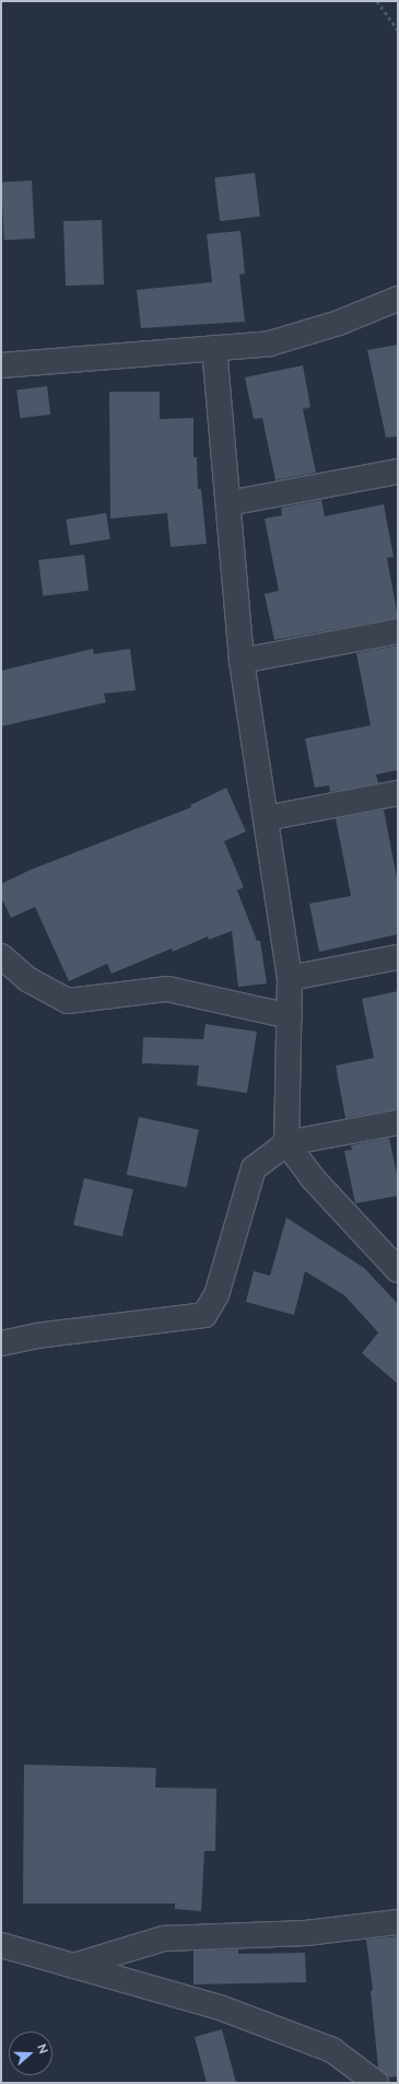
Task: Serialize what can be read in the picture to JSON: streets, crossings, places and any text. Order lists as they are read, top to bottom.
{
  "north": "right"
}
